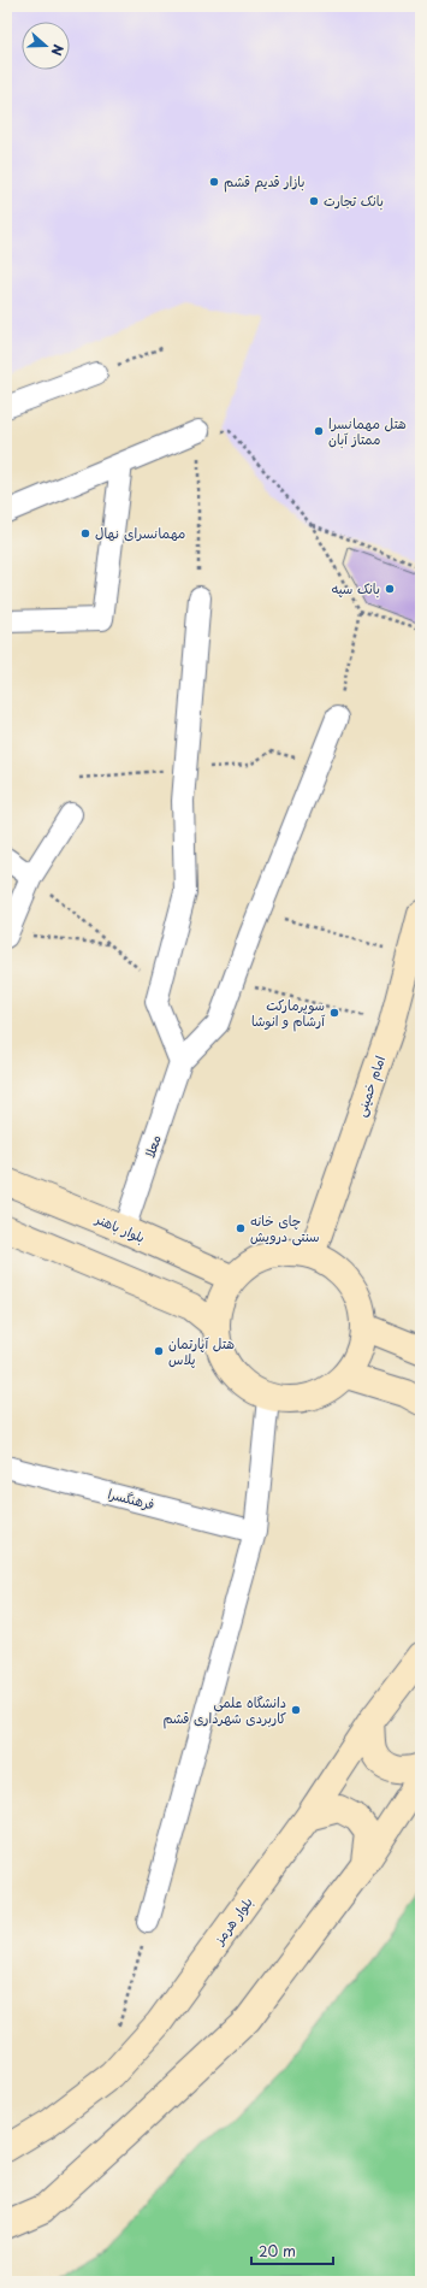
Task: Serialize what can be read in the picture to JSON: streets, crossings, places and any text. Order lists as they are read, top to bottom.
{
  "streets": {
    "main road": ["امام خمینی", "بلوار باهنر", "بلوار هرمز"],
    "street": ["معلا", "فرهنگسرا"]
  },
  "crossings": [
    ["امام خمینی", "بلوار باهنر"],
    ["معلا", "بلوار باهنر"]
  ],
  "places": [
    "بازار قدیم قشم",
    "بانک تجارت",
    "هتل مهمانسرا ممتاز آبان",
    "مهمانسرای نهال",
    "بانک سپه",
    "سوپرمارکت آرشام و انوشا",
    "چای خانه سنتی درویش",
    "هتل آپارتمان پلاس",
    "دانشگاه علمی کاربردی شهرداری قشم"
  ],
  "scale_bar": "20 m",
  "north": "right"
}
